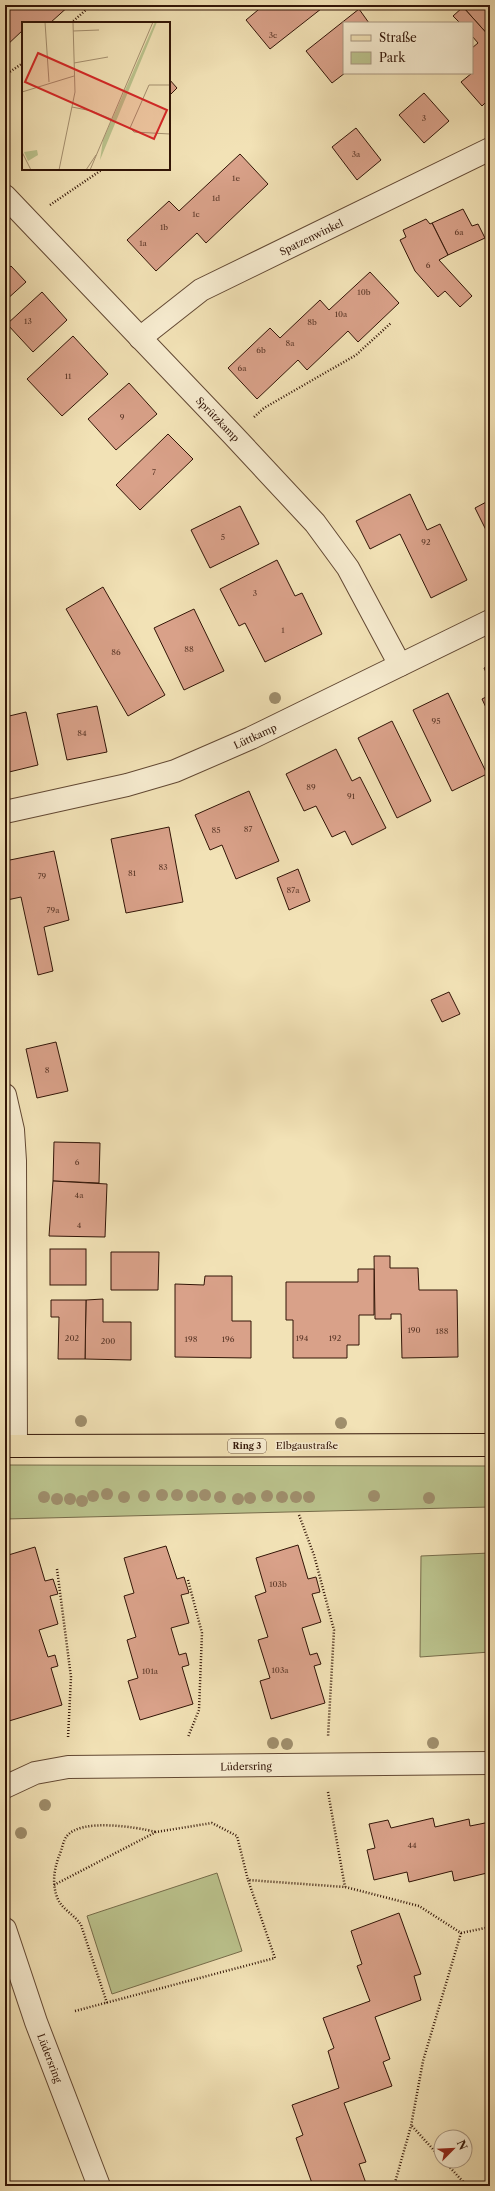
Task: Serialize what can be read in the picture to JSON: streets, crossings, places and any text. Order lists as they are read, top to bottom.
{
  "streets": {
    "main road": ["Elbgaustraße", "Ring 3"],
    "street": [
      "Spatzenwinkel",
      "Sprützkamp",
      "Lüttkamp",
      "Lüdersring"
    ]
  },
  "crossings": [
    ["Spatzenwinkel", "Sprützkamp"],
    ["Sprützkamp", "Lüttkamp"]
  ],
  "house_numbers": [
    "3c",
    "3",
    "3a",
    "1e",
    "1d",
    "1c",
    "1b",
    "6a",
    "1a",
    "6",
    "10b",
    "10a",
    "13",
    "8b",
    "8a",
    "6b",
    "6a",
    "11",
    "9",
    "7",
    "5",
    "92",
    "3",
    "1",
    "88",
    "86",
    "95",
    "84",
    "89",
    "91",
    "87",
    "85",
    "83",
    "81",
    "79",
    "87a",
    "79a",
    "8",
    "6",
    "4a",
    "4",
    "190",
    "188",
    "202",
    "194",
    "192",
    "198",
    "196",
    "200",
    "103b",
    "103a",
    "101a",
    "44"
  ],
  "legend": ["Straße", "Park"],
  "north": "top right"
}
